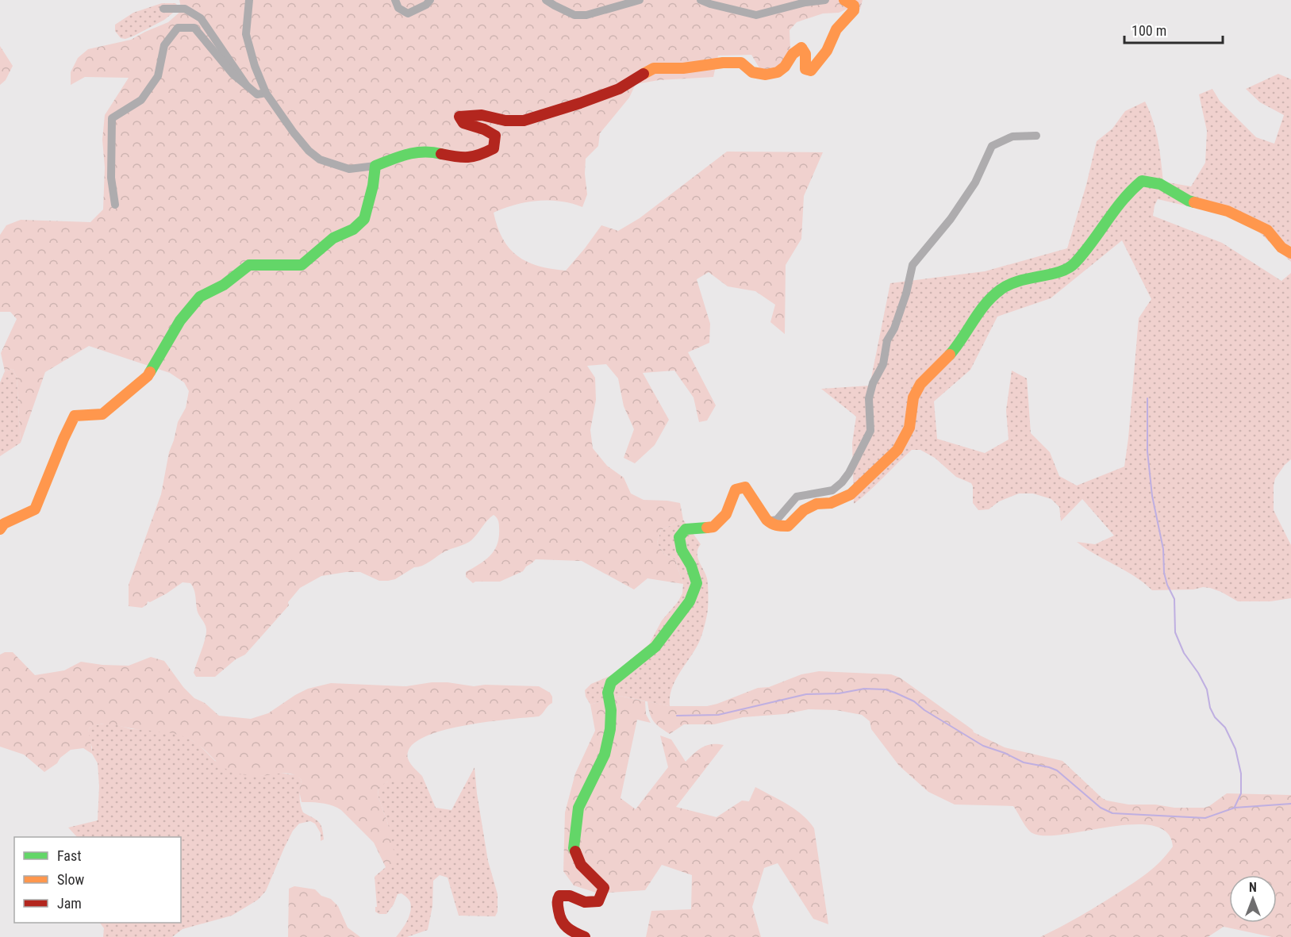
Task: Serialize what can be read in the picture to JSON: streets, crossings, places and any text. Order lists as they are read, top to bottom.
{
  "legend": ["Fast", "Slow", "Jam"],
  "scale_bar": "100 m",
  "north": "top"
}
